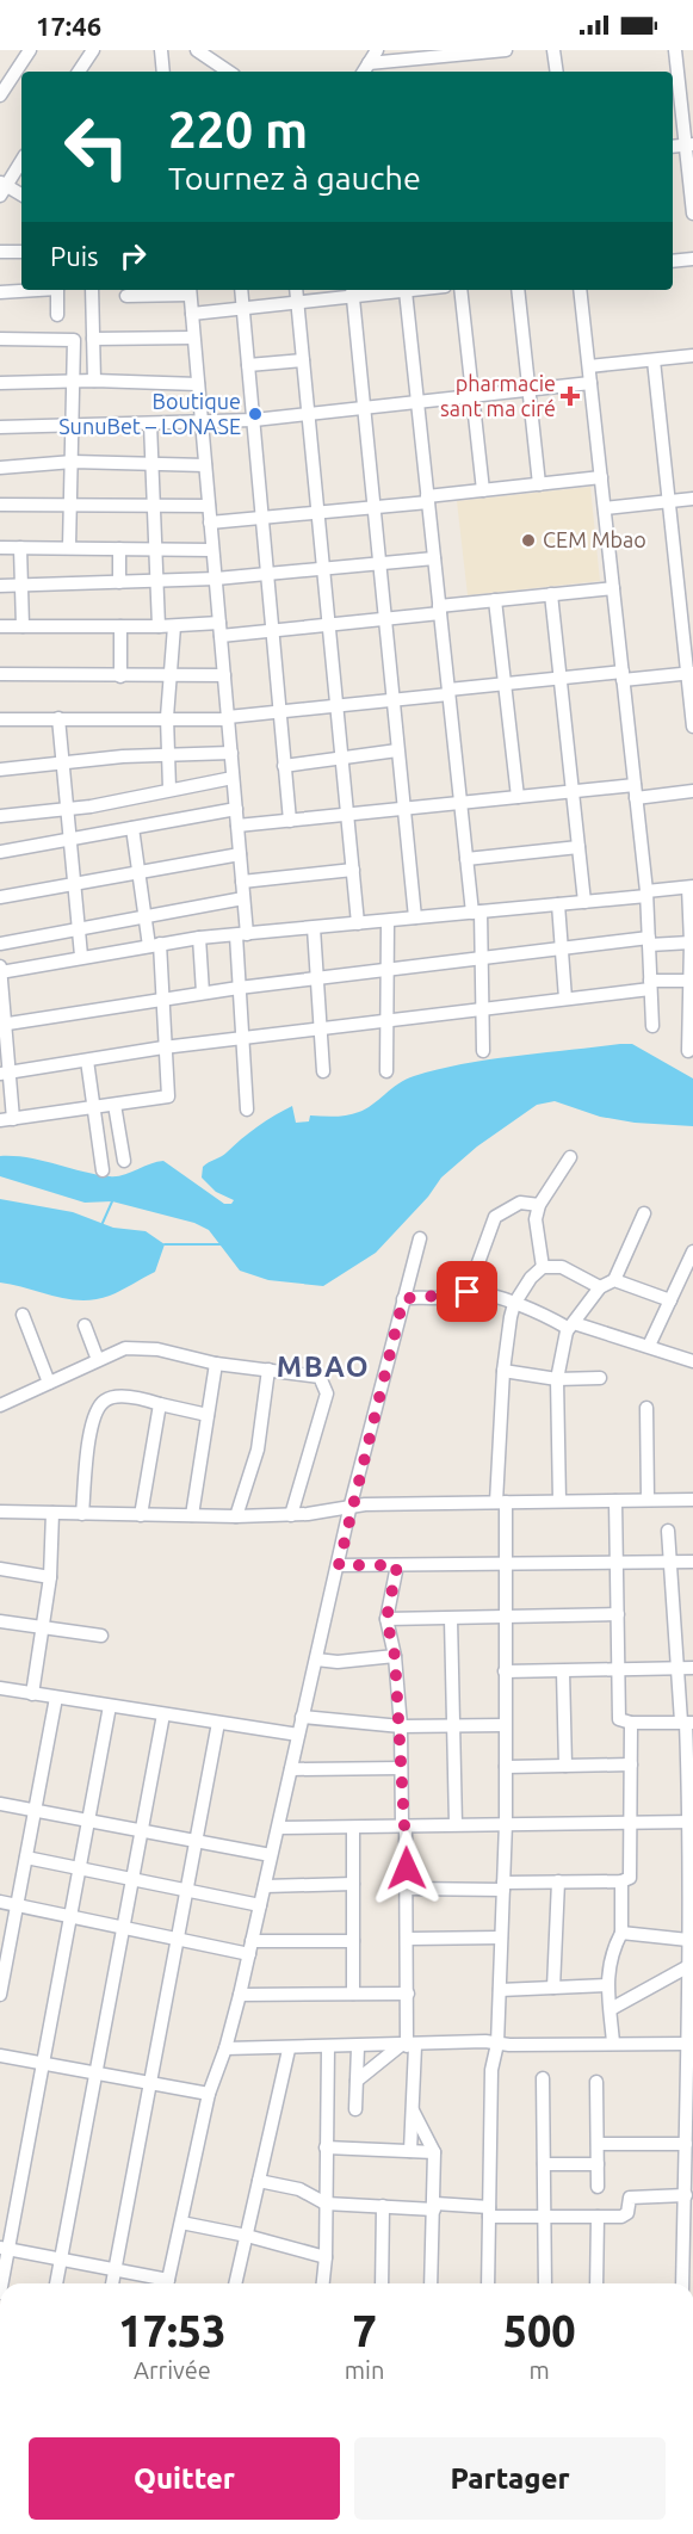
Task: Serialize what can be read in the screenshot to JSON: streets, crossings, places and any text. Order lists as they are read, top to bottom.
{
  "districts": ["MBAO"],
  "places": {
    "health": ["pharmacie sant ma ciré"],
    "other": ["Boutique SunuBet – LONASE", "CEM Mbao"]
  },
  "page": {
    "status": "17:46",
    "turn": ["220 m", "Tournez à gauche"],
    "then": "Puis",
    "eta": [
      "17:53",
      "Arrivée",
      "7",
      "min",
      "500",
      "m"
    ],
    "buttons": ["Quitter", "Partager"]
  }
}
